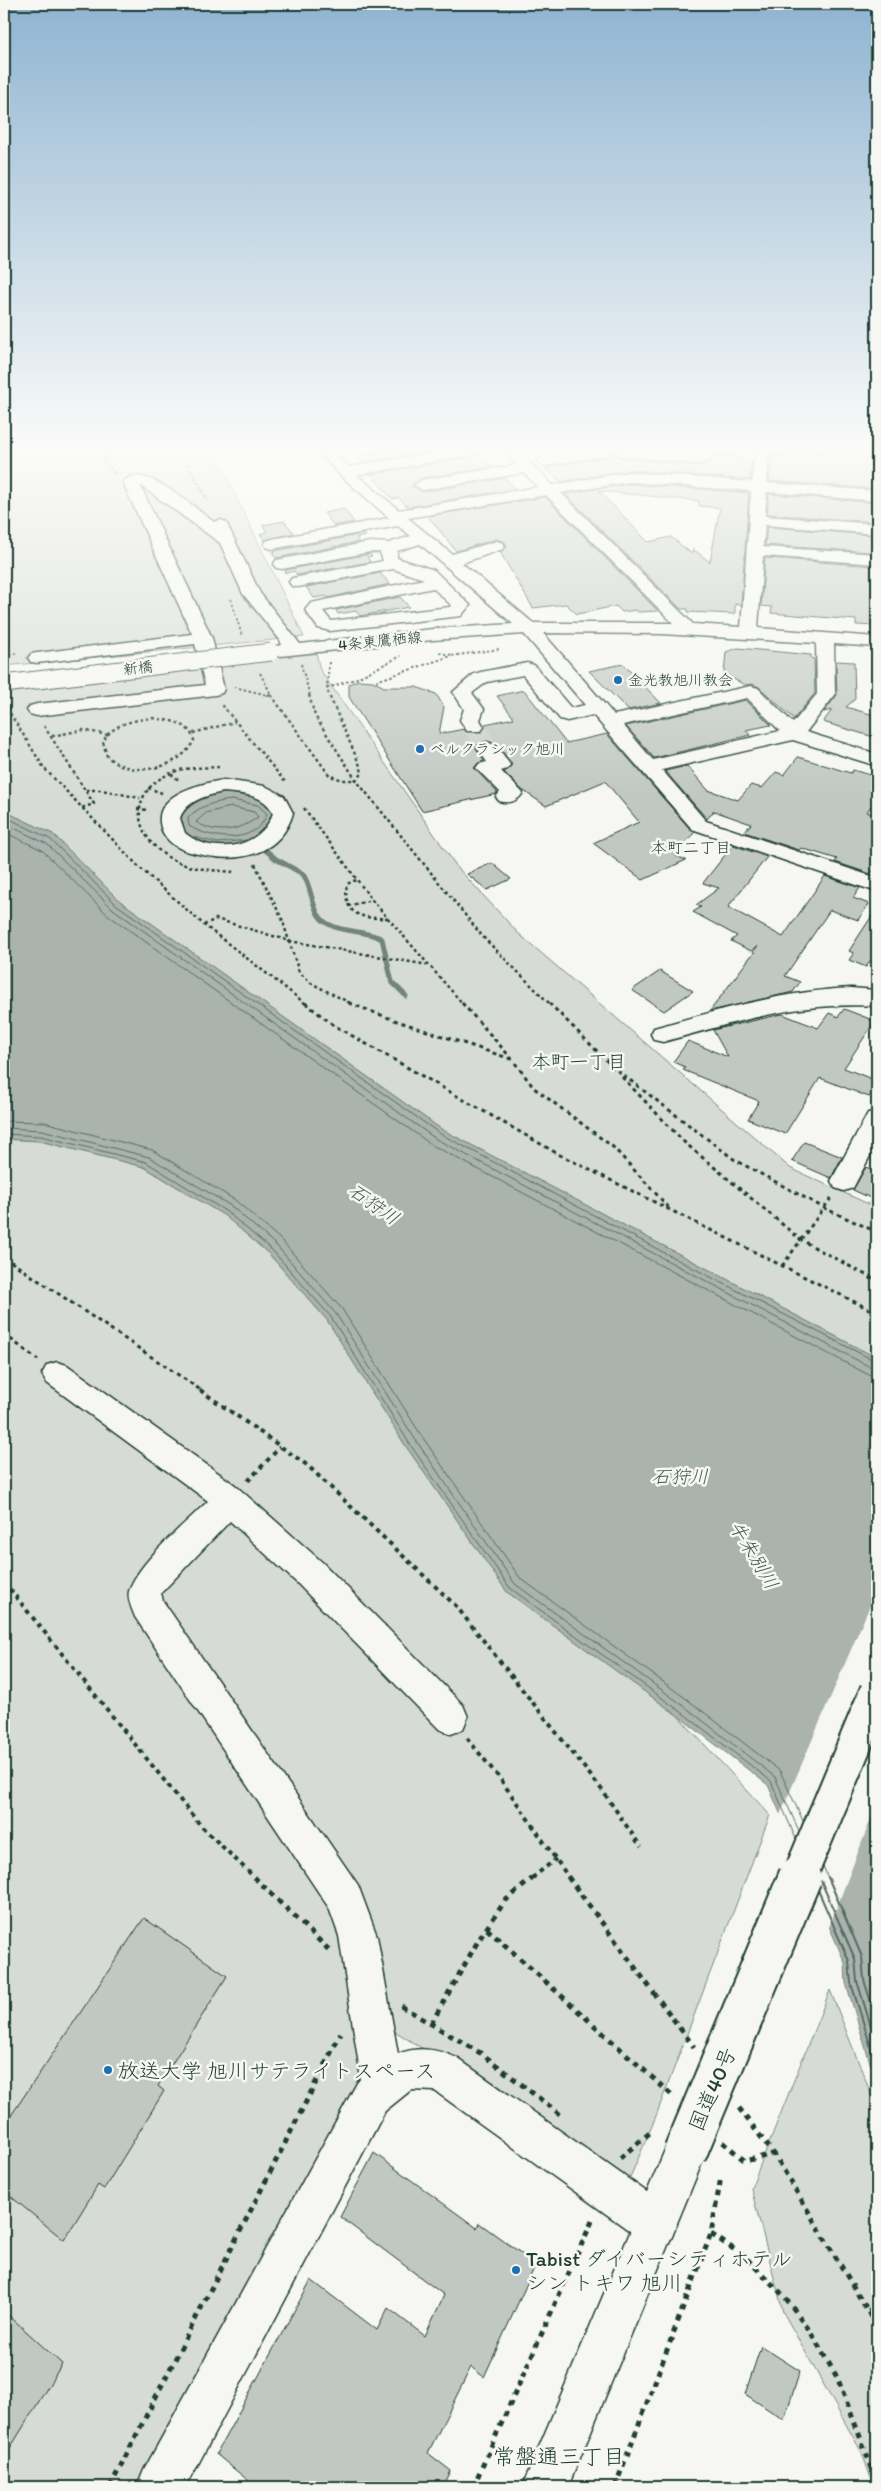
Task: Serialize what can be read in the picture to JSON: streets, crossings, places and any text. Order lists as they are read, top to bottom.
{
  "streets": {
    "main road": ["4条東鷹栖線", "新橋", "国道40号"]
  },
  "crossings": [
    ["4条東鷹栖線", "新橋"]
  ],
  "districts": ["本町二丁目", "本町一丁目", "常盤通三丁目"],
  "water": ["石狩川", "牛朱別川"],
  "places": [
    "金光教旭川教会",
    "ベルクラシック旭川",
    "放送大学 旭川サテライトスペース",
    "Tabist ダイバーシティホテル シン トキワ 旭川"
  ]
}
